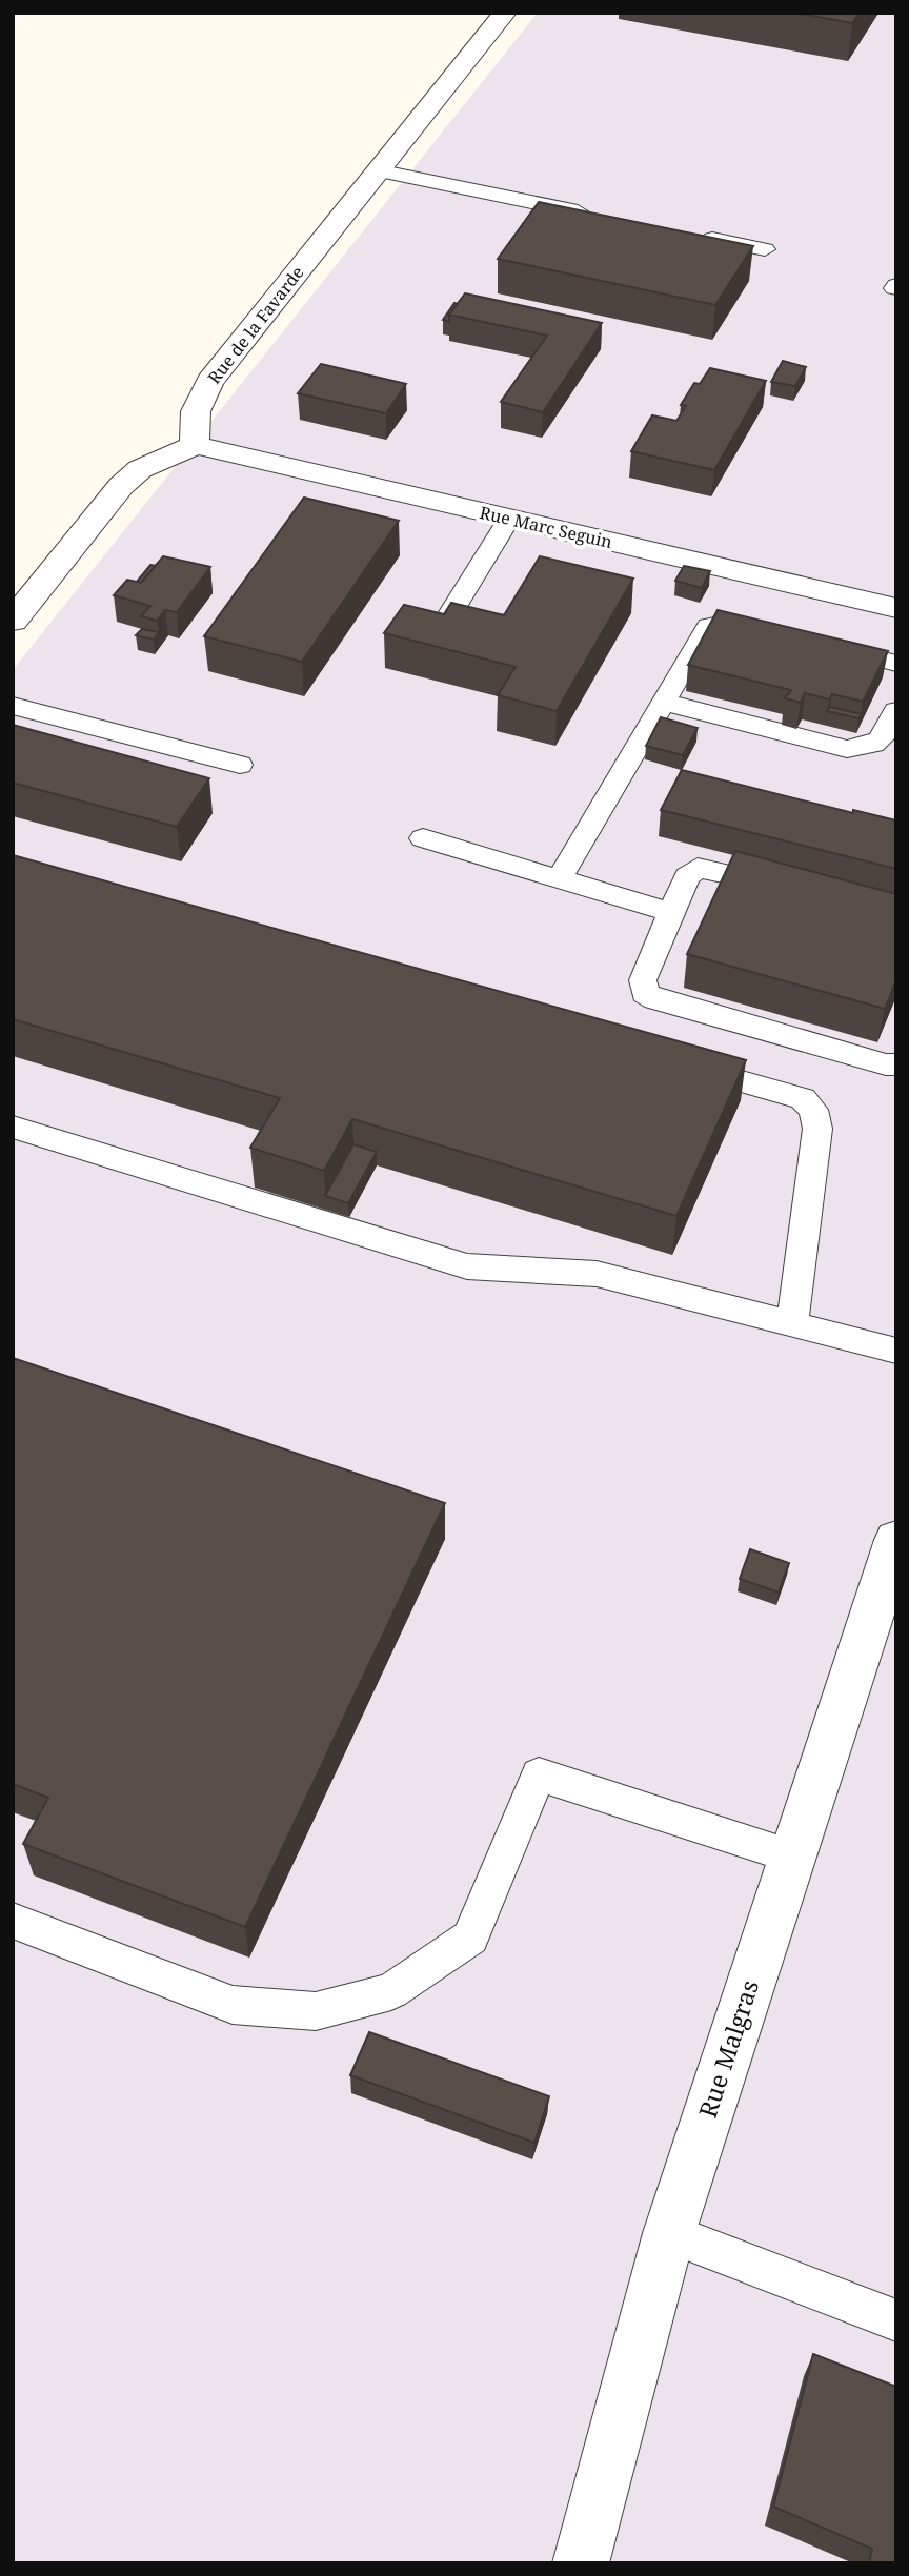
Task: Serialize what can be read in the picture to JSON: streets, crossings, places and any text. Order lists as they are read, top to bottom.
{
  "streets": {
    "street": ["Rue de la Favarde", "Rue Marc Seguin", "Rue Malgras"]
  },
  "crossings": [
    ["Rue de la Favarde", "Rue Marc Seguin"]
  ]
}
